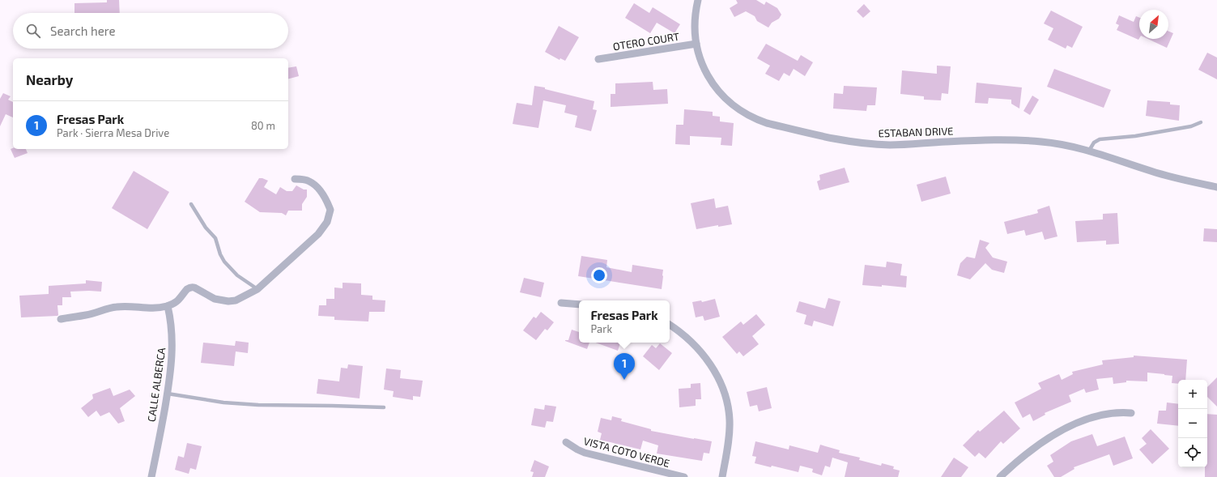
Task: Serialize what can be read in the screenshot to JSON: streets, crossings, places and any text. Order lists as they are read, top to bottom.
{
  "streets": {
    "street": [
      "OTERO COURT",
      "ESTABAN DRIVE",
      "CALLE ALBERCA",
      "VISTA COTO VERDE"
    ]
  },
  "crossings": [
    ["OTERO COURT", "ESTABAN DRIVE"]
  ],
  "north": "top right",
  "page": {
    "search": "Search here",
    "heading": "Nearby",
    "list": [
      {
        "mark": "1",
        "name": "Fresas Park",
        "note": "Park · Sierra Mesa Drive",
        "value": "80 m"
      }
    ],
    "popup": ["Fresas Park", "Park"],
    "pins": "1",
    "map_buttons": ["+", "−"]
  }
}
